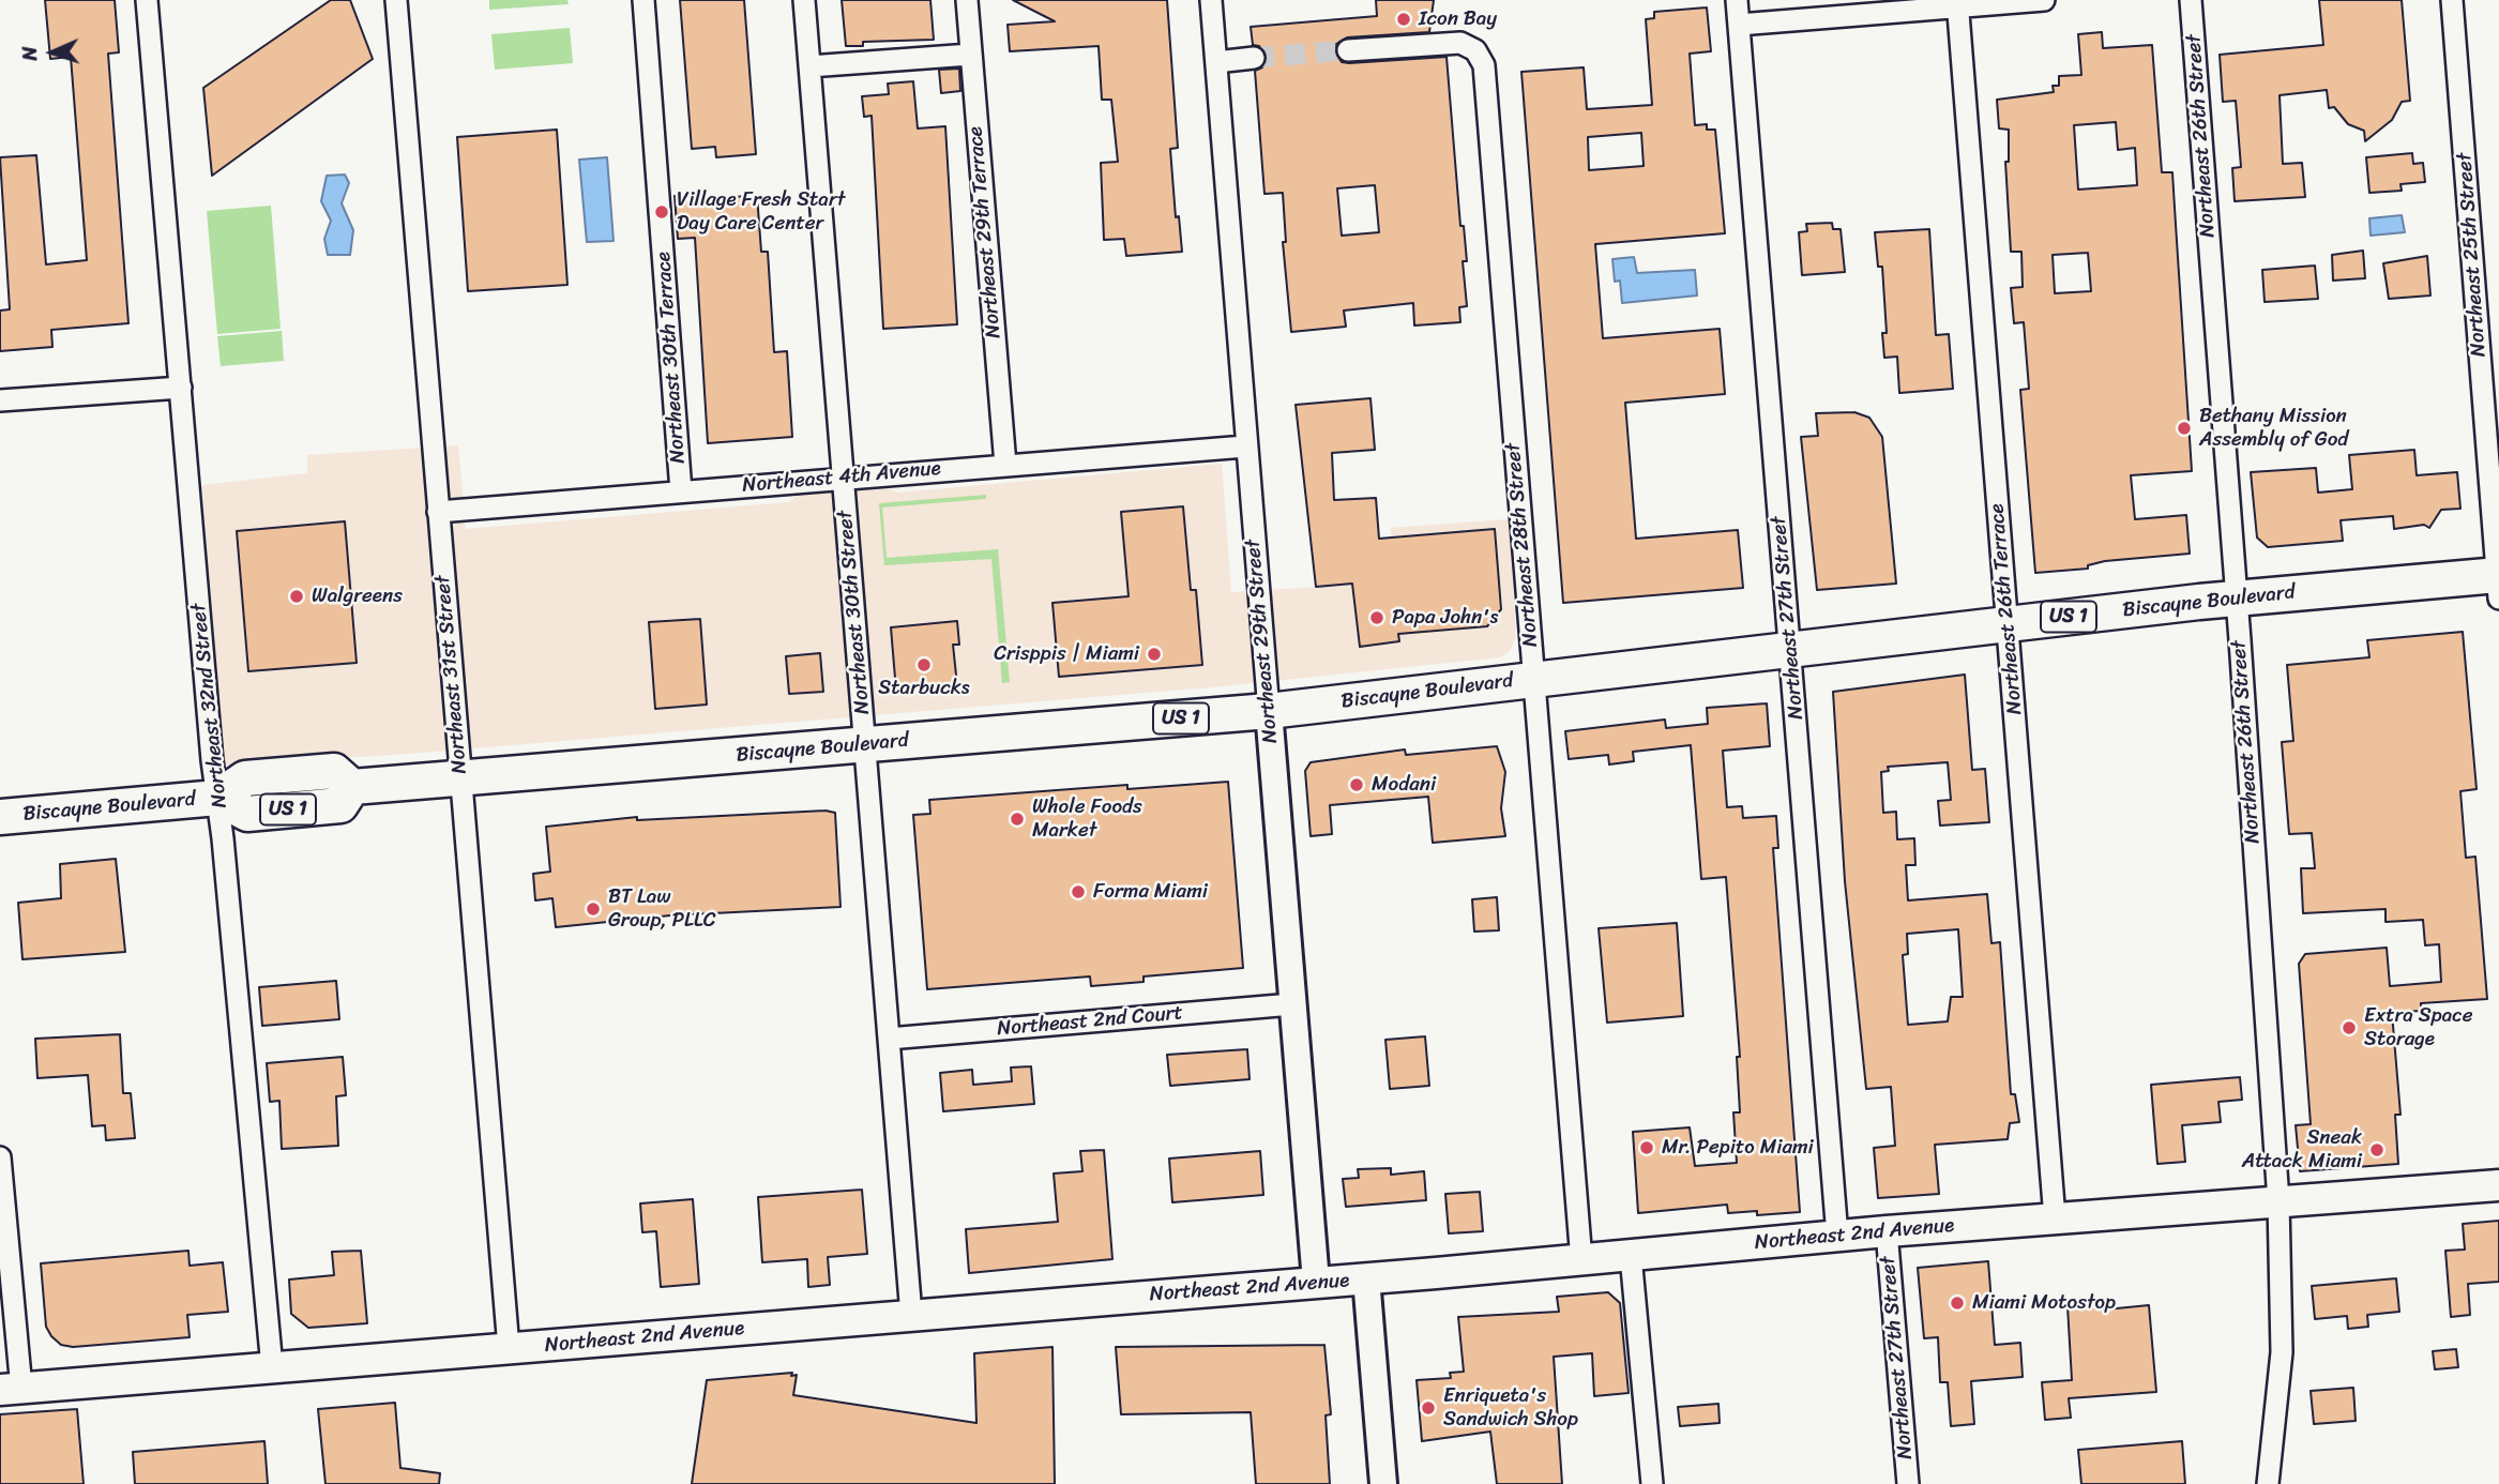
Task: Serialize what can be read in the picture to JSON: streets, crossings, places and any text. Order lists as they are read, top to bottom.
{
  "streets": {
    "main road": ["Biscayne Boulevard", "US 1", "Northeast 2nd Avenue"],
    "street": [
      "Northeast 26th Street",
      "Northeast 29th Terrace",
      "Northeast 25th Street",
      "Northeast 30th Terrace",
      "Northeast 4th Avenue",
      "Northeast 28th Street",
      "Northeast 26th Terrace",
      "Northeast 30th Street",
      "Northeast 27th Street",
      "Northeast 29th Street",
      "Northeast 31st Street",
      "Northeast 32nd Street",
      "Northeast 2nd Court"
    ]
  },
  "crossings": [
    ["Northeast 26th Street", "Biscayne Boulevard"],
    ["Northeast 26th Street", "Northeast 2nd Avenue"],
    ["Northeast 29th Terrace", "Northeast 4th Avenue"],
    ["Northeast 25th Street", "Biscayne Boulevard"],
    ["Northeast 30th Terrace", "Northeast 4th Avenue"],
    ["Northeast 4th Avenue", "Northeast 30th Street"],
    ["Northeast 4th Avenue", "Northeast 29th Street"],
    ["Northeast 4th Avenue", "Northeast 31st Street"],
    ["Northeast 28th Street", "Biscayne Boulevard"],
    ["Northeast 28th Street", "Northeast 2nd Avenue"],
    ["Biscayne Boulevard", "Northeast 26th Terrace"],
    ["Biscayne Boulevard", "Northeast 30th Street"],
    ["Biscayne Boulevard", "Northeast 27th Street"],
    ["Biscayne Boulevard", "Northeast 29th Street"],
    ["Biscayne Boulevard", "Northeast 31st Street"],
    ["Biscayne Boulevard", "Northeast 32nd Street"],
    ["Northeast 26th Terrace", "Northeast 2nd Avenue"],
    ["Northeast 30th Street", "Northeast 2nd Court"],
    ["Northeast 30th Street", "Northeast 2nd Avenue"],
    ["Northeast 27th Street", "Northeast 2nd Avenue"],
    ["Northeast 29th Street", "Northeast 2nd Court"],
    ["Northeast 29th Street", "Northeast 2nd Avenue"],
    ["Northeast 31st Street", "Northeast 2nd Avenue"],
    ["Northeast 32nd Street", "Northeast 2nd Avenue"]
  ],
  "places": [
    "Icon Bay",
    "Village Fresh Start Day Care Center",
    "Bethany Mission Assembly of God",
    "Walgreens",
    "Papa John's",
    "Crisppis | Miami",
    "Starbucks",
    "Modani",
    "Whole Foods Market",
    "Forma Miami",
    "BT Law Group, PLLC",
    "Extra Space Storage",
    "Mr. Pepito Miami",
    "Sneak Attack Miami",
    "Miami Motostop",
    "Enriqueta's Sandwich Shop"
  ],
  "north": "left"
}
